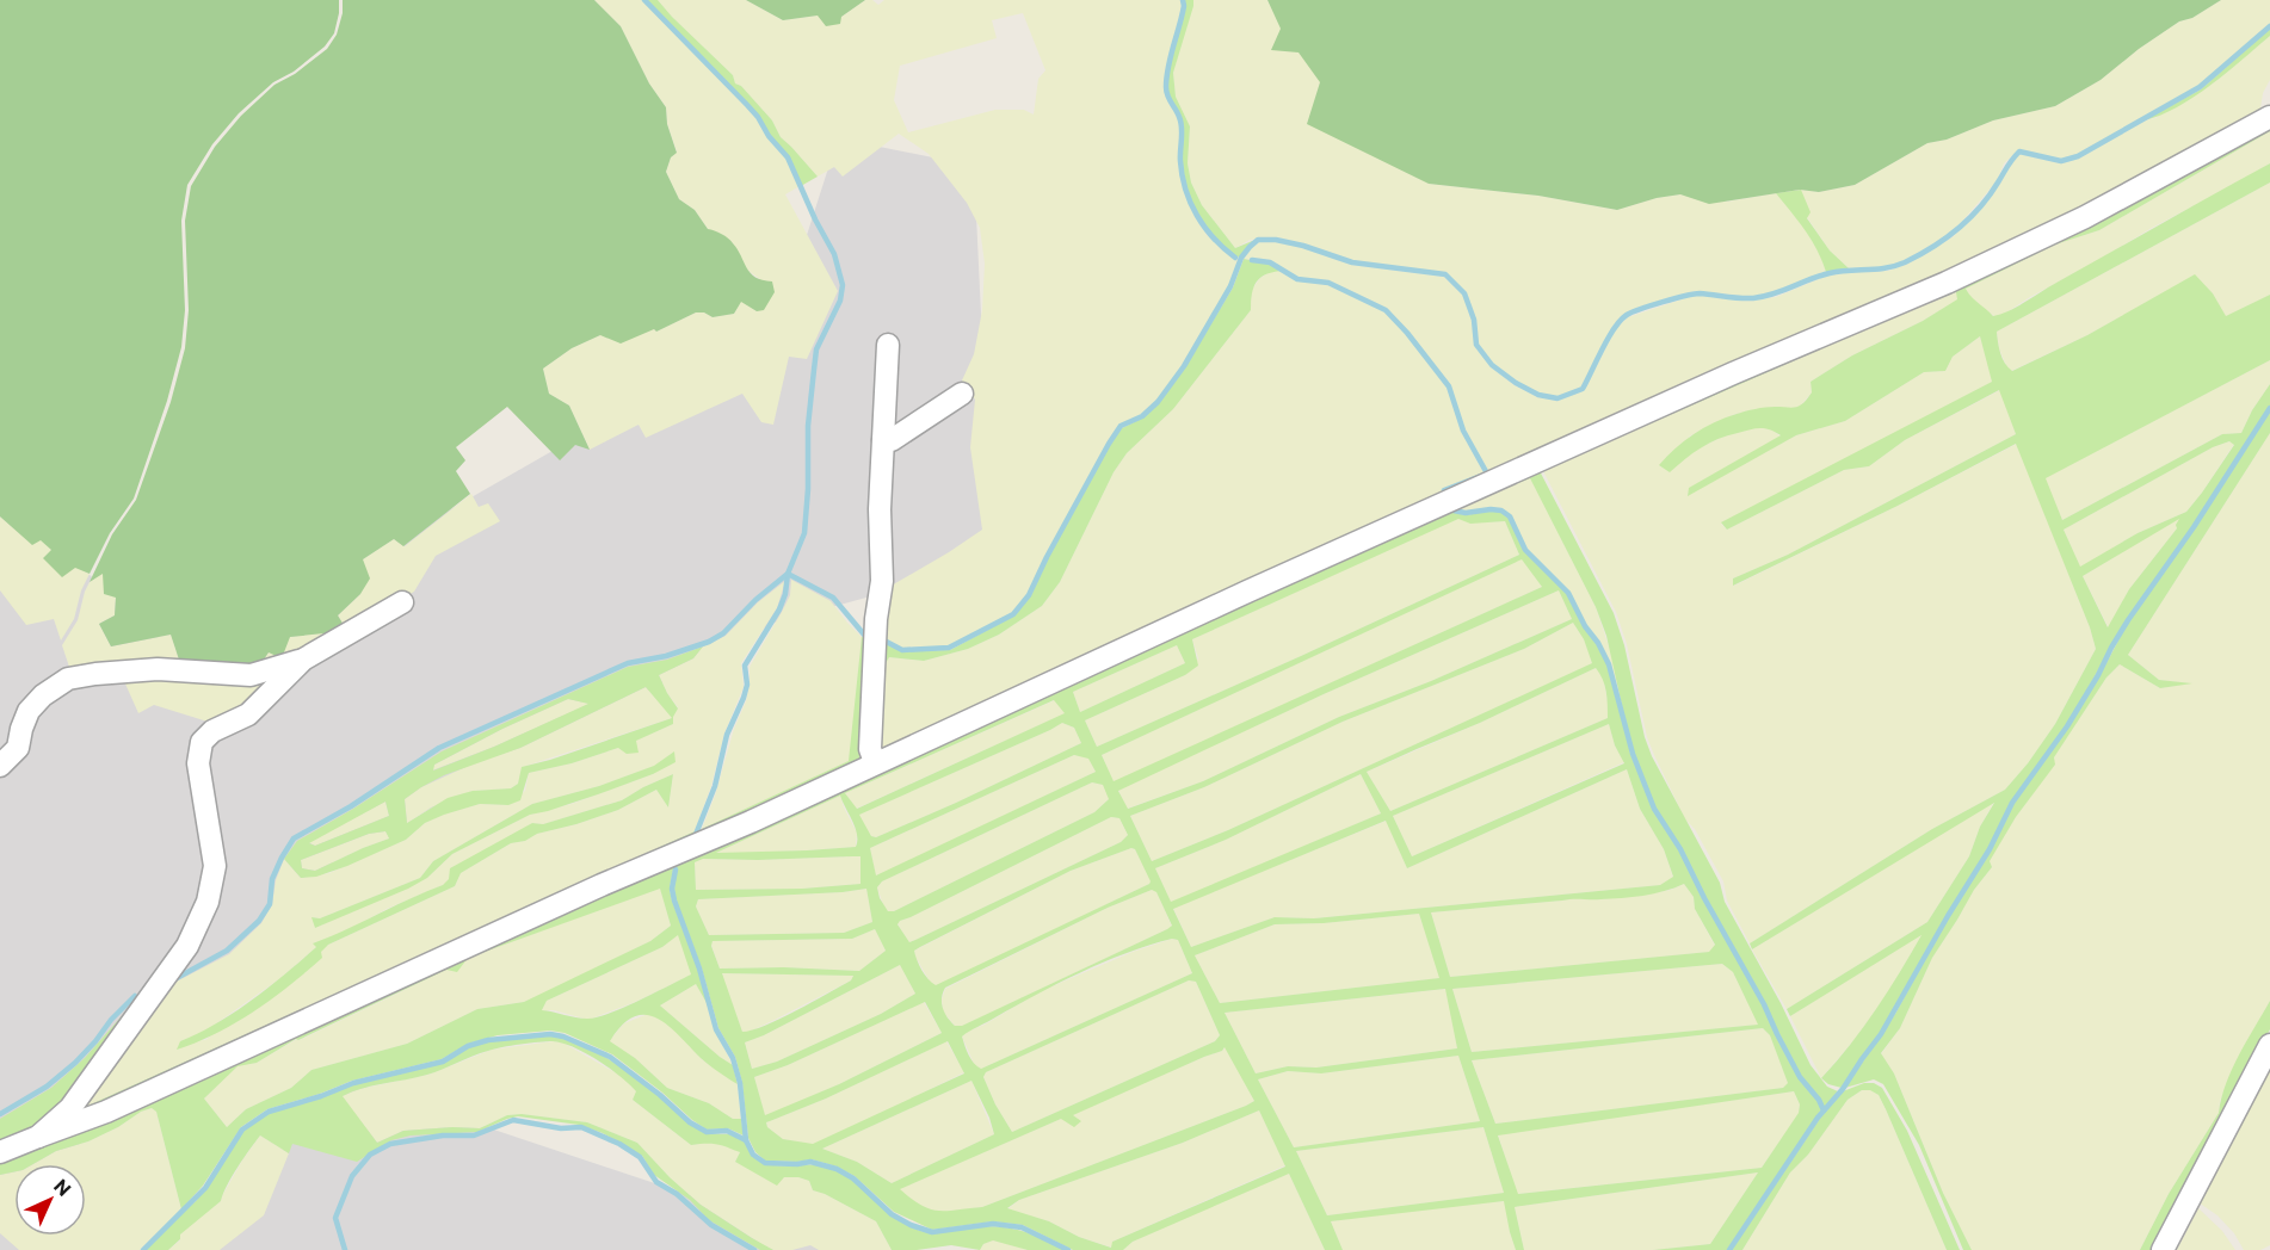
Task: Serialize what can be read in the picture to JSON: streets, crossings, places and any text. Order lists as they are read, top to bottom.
{
  "north": "top right"
}
